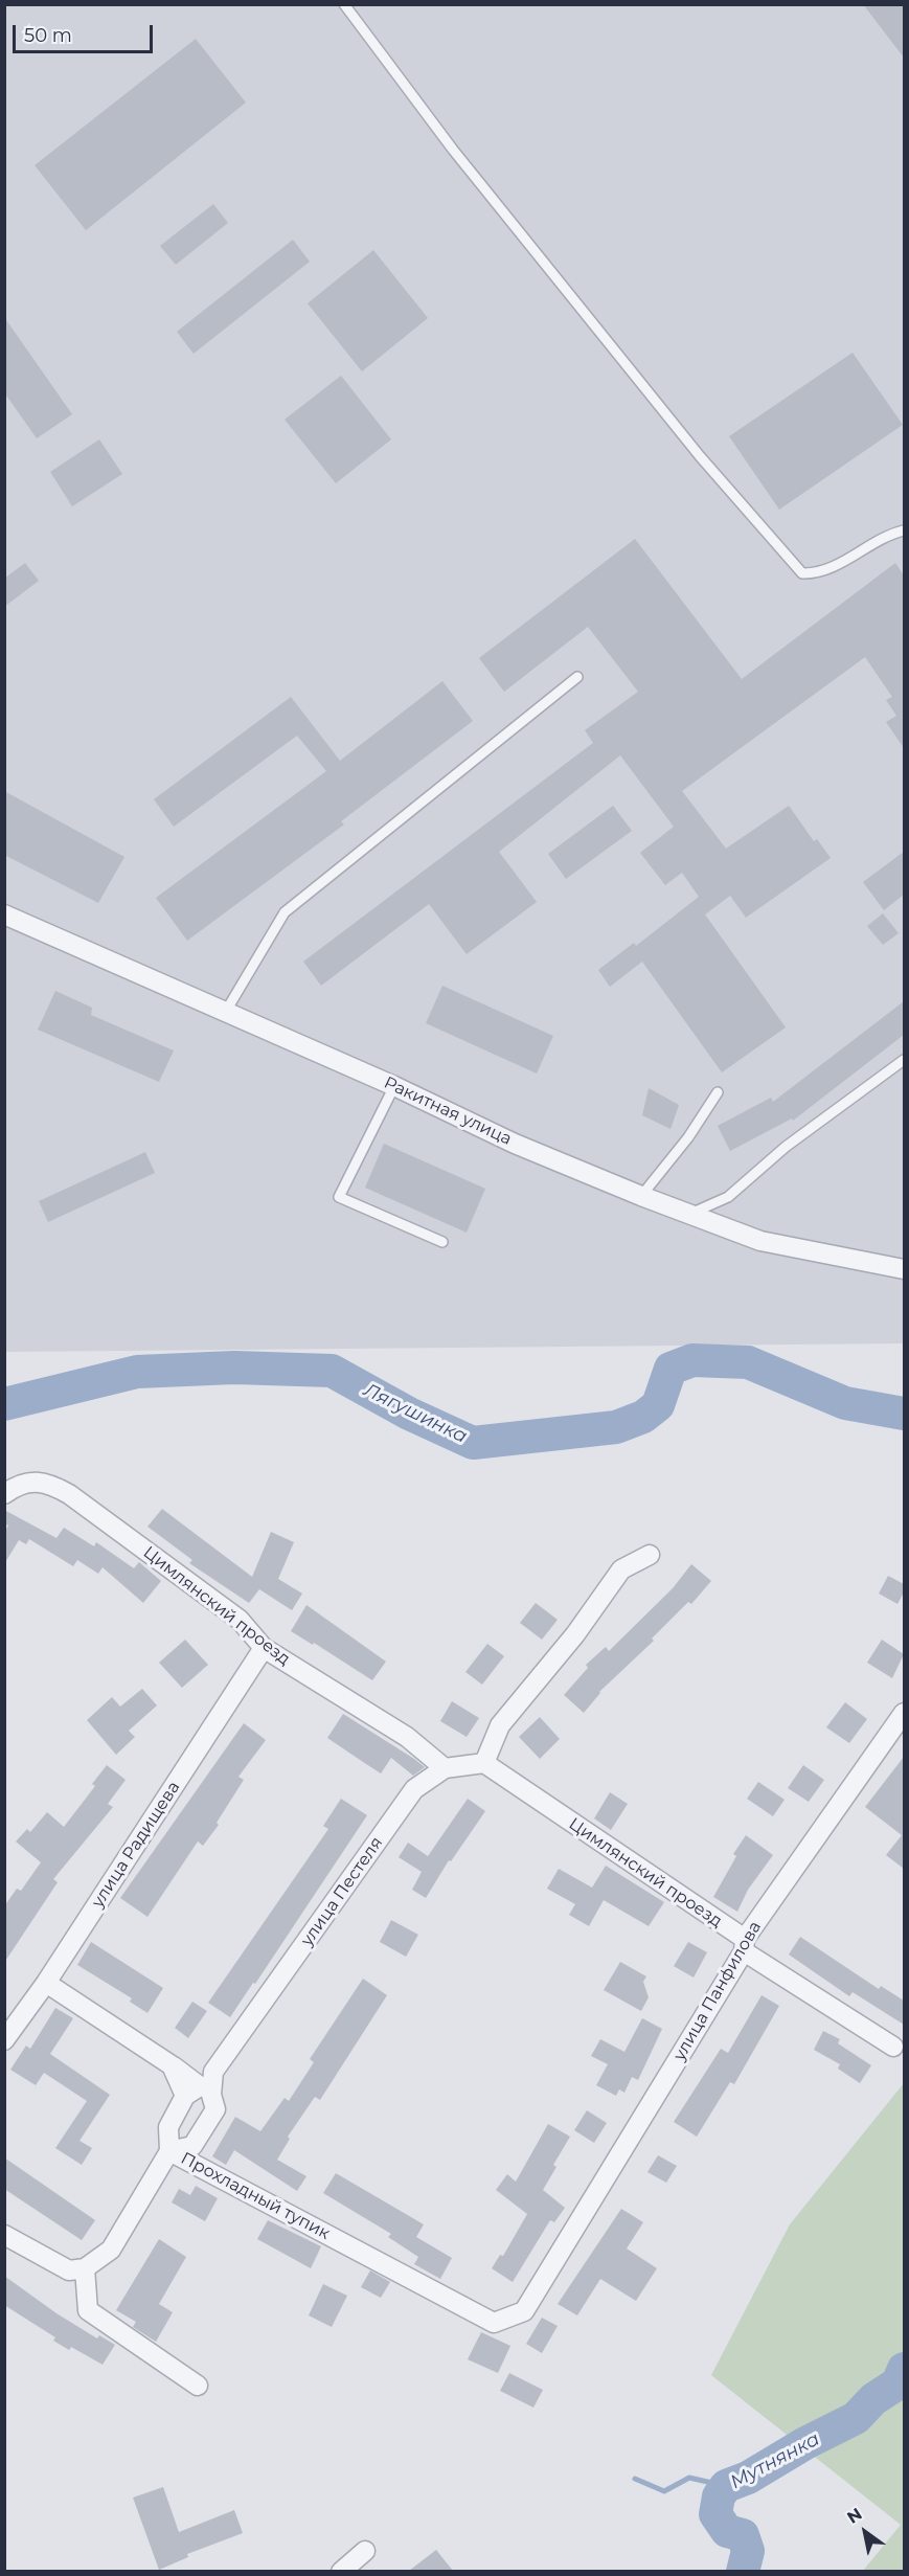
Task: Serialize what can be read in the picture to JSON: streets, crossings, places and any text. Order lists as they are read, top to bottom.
{
  "streets": {
    "street": [
      "Ракитная улица",
      "Цимлянский проезд",
      "улица Радищева",
      "улица Пестеля",
      "улица Панфилова",
      "Прохладный тупик"
    ]
  },
  "crossings": [
    ["Цимлянский проезд", "улица Радищева"],
    ["Цимлянский проезд", "улица Пестеля"],
    ["Цимлянский проезд", "улица Панфилова"],
    ["улица Пестеля", "Прохладный тупик"],
    ["улица Панфилова", "Прохладный тупик"]
  ],
  "water": ["Лягушинка", "Мутнянка"],
  "scale_bar": "50 m",
  "north": "top left"
}
